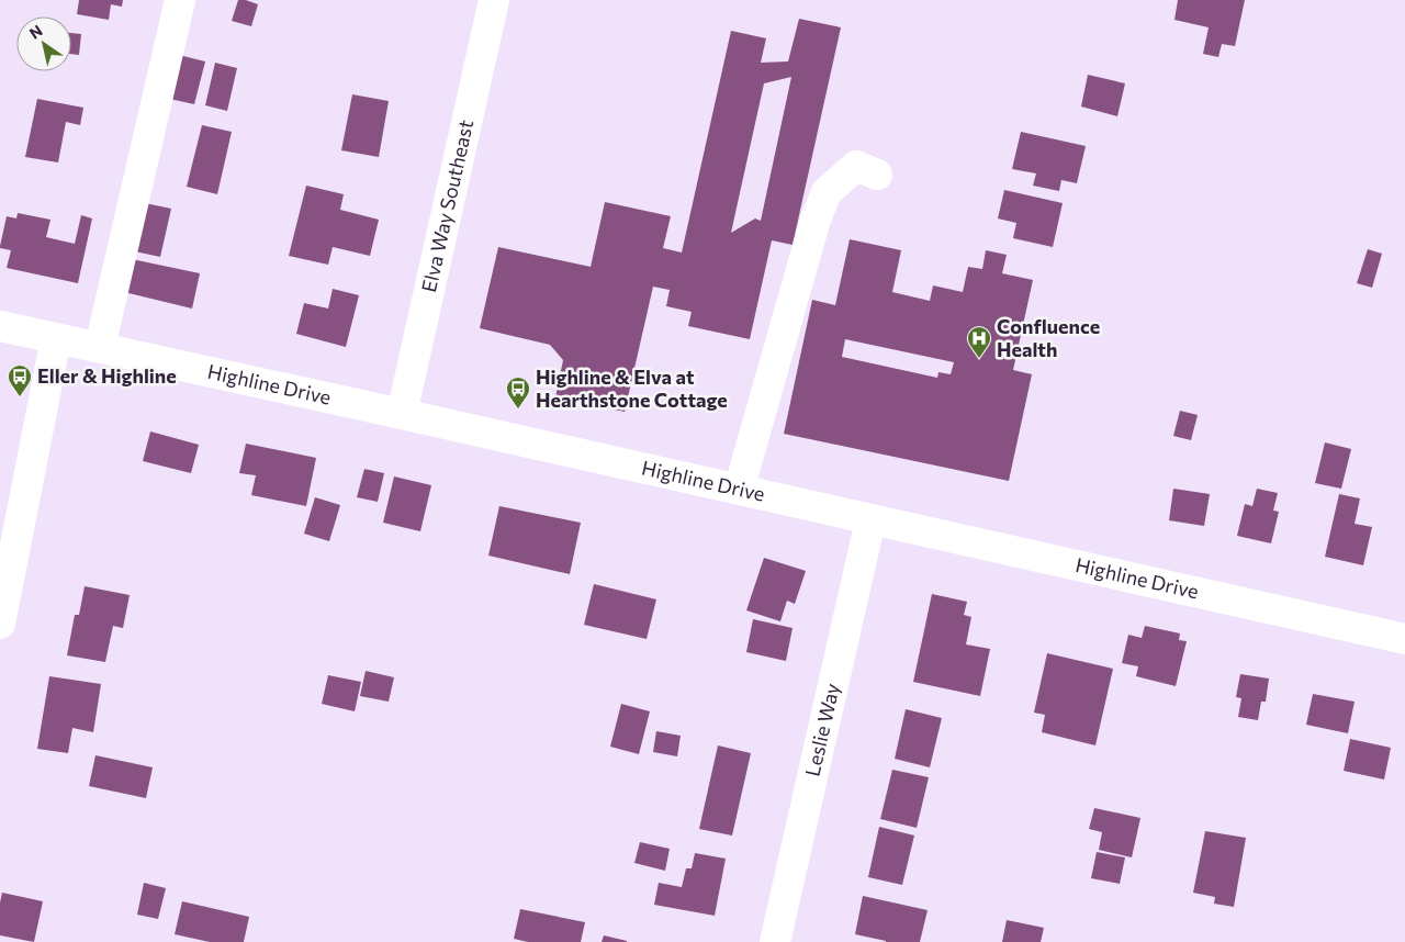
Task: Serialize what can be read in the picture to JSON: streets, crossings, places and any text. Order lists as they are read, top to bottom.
{
  "streets": {
    "street": ["Elva Way Southeast", "Highline Drive", "Leslie Way"]
  },
  "crossings": [
    ["Elva Way Southeast", "Highline Drive"],
    ["Highline Drive", "Leslie Way"]
  ],
  "places": {
    "hospital": ["Confluence Health"],
    "bus stop": ["Eller & Highline", "Highline & Elva at Hearthstone Cottage"]
  },
  "north": "top left"
}
